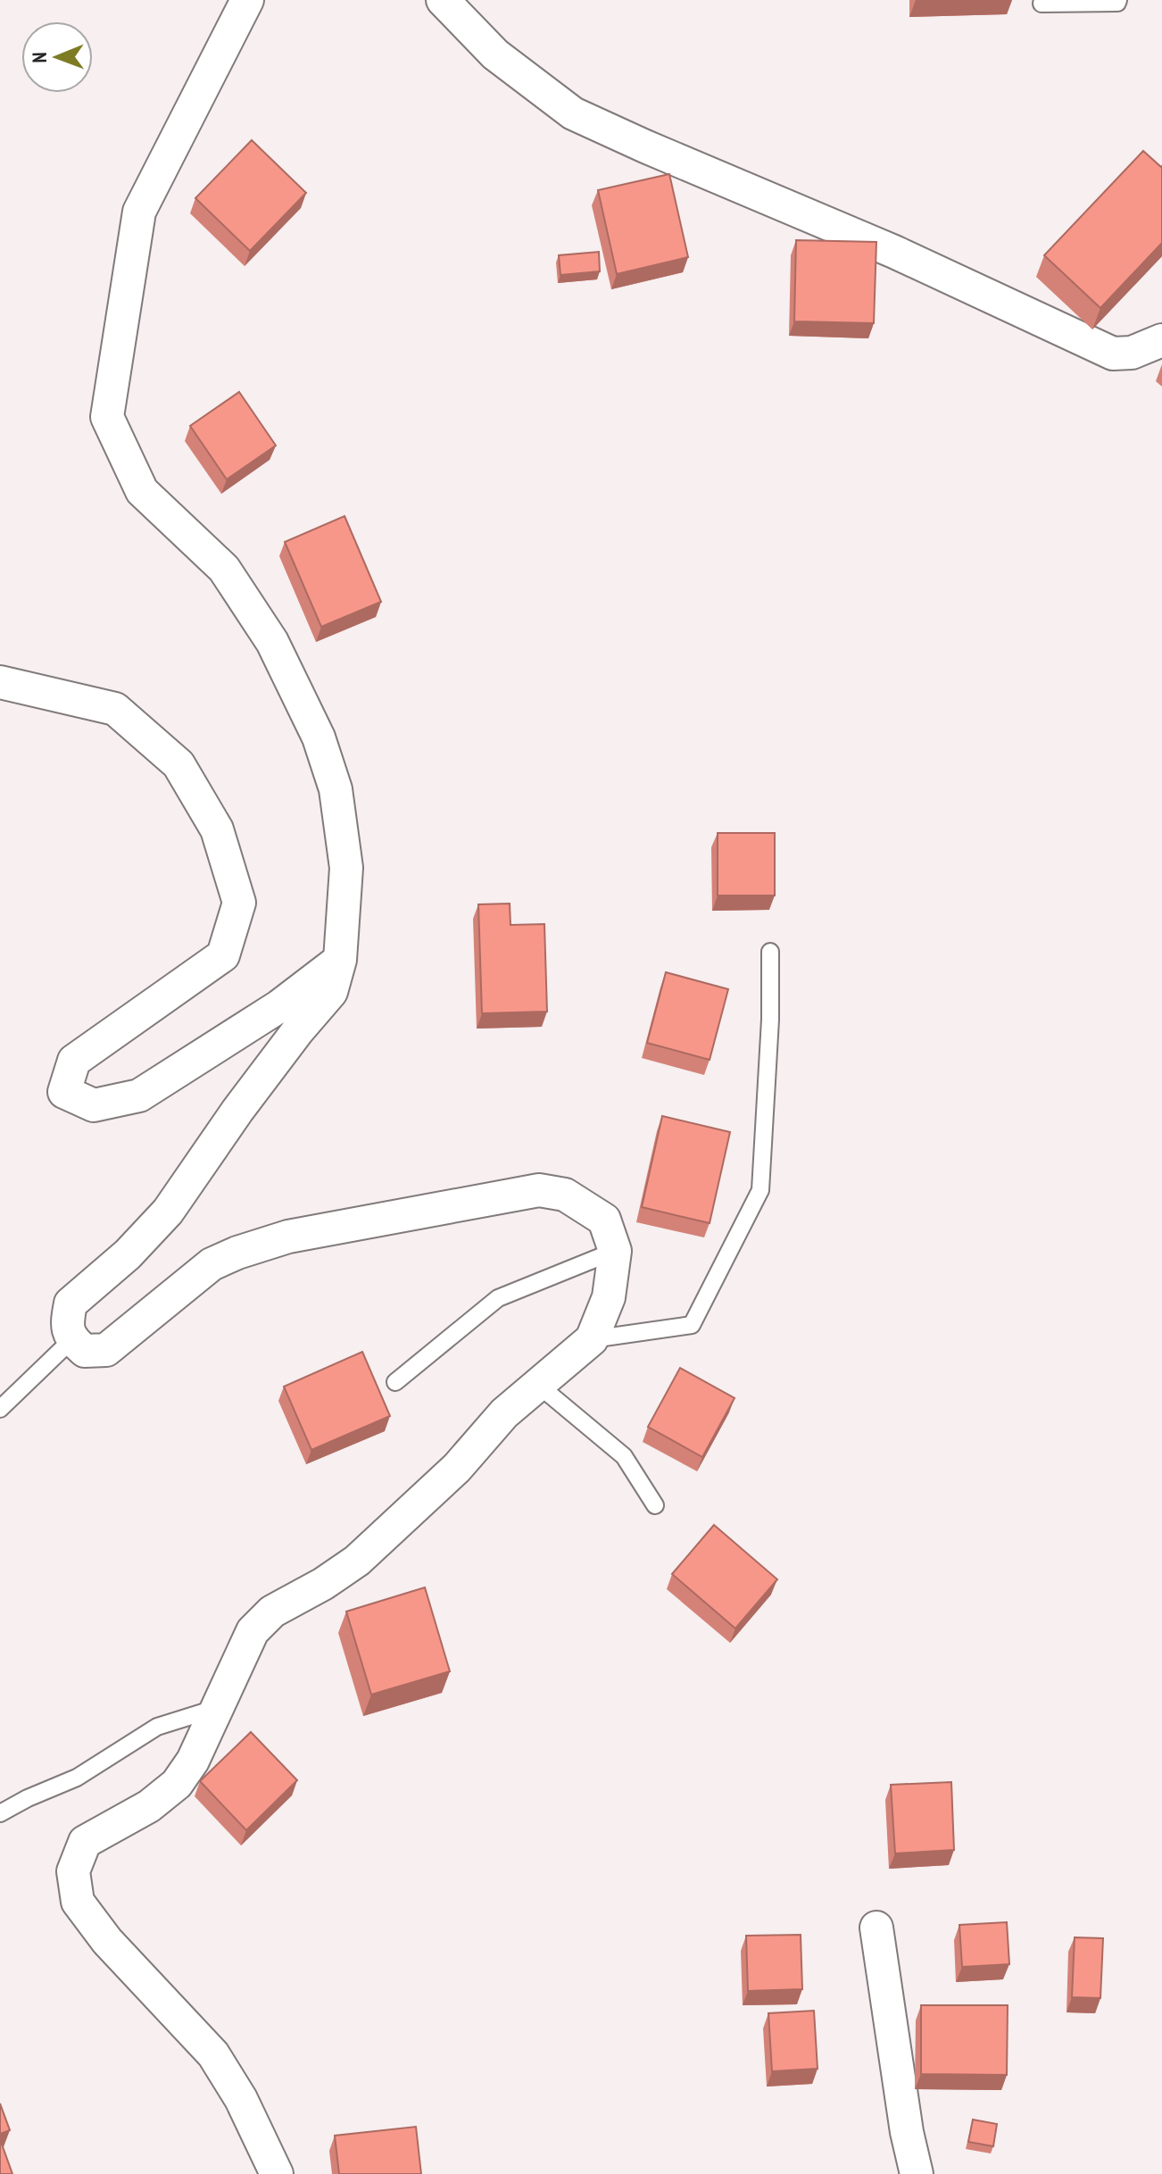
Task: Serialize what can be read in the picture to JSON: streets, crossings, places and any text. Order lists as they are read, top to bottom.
{
  "north": "left"
}
